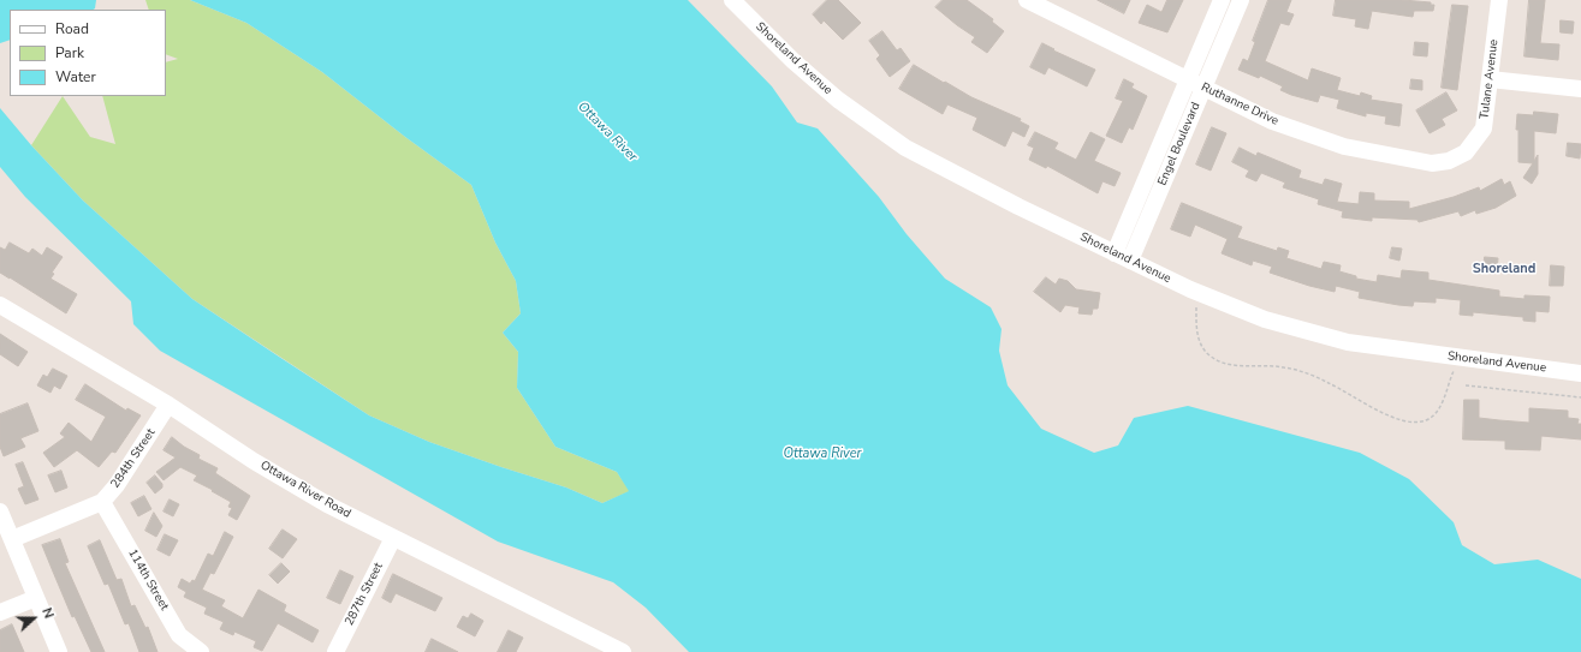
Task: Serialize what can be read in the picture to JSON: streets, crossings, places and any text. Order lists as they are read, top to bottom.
{
  "streets": {
    "street": [
      "Shoreland Avenue",
      "Tulane Avenue",
      "Ruthanne Drive",
      "Engel Boulevard",
      "284th Street",
      "Ottawa River Road",
      "114th Street",
      "287th Street"
    ]
  },
  "crossings": [
    ["Shoreland Avenue", "Engel Boulevard"],
    ["Tulane Avenue", "Ruthanne Drive"],
    ["Ruthanne Drive", "Engel Boulevard"],
    ["284th Street", "Ottawa River Road"],
    ["284th Street", "114th Street"],
    ["Ottawa River Road", "287th Street"]
  ],
  "districts": ["Shoreland"],
  "water": ["Ottawa River"],
  "legend": ["Road", "Park", "Water"],
  "north": "right"
}
